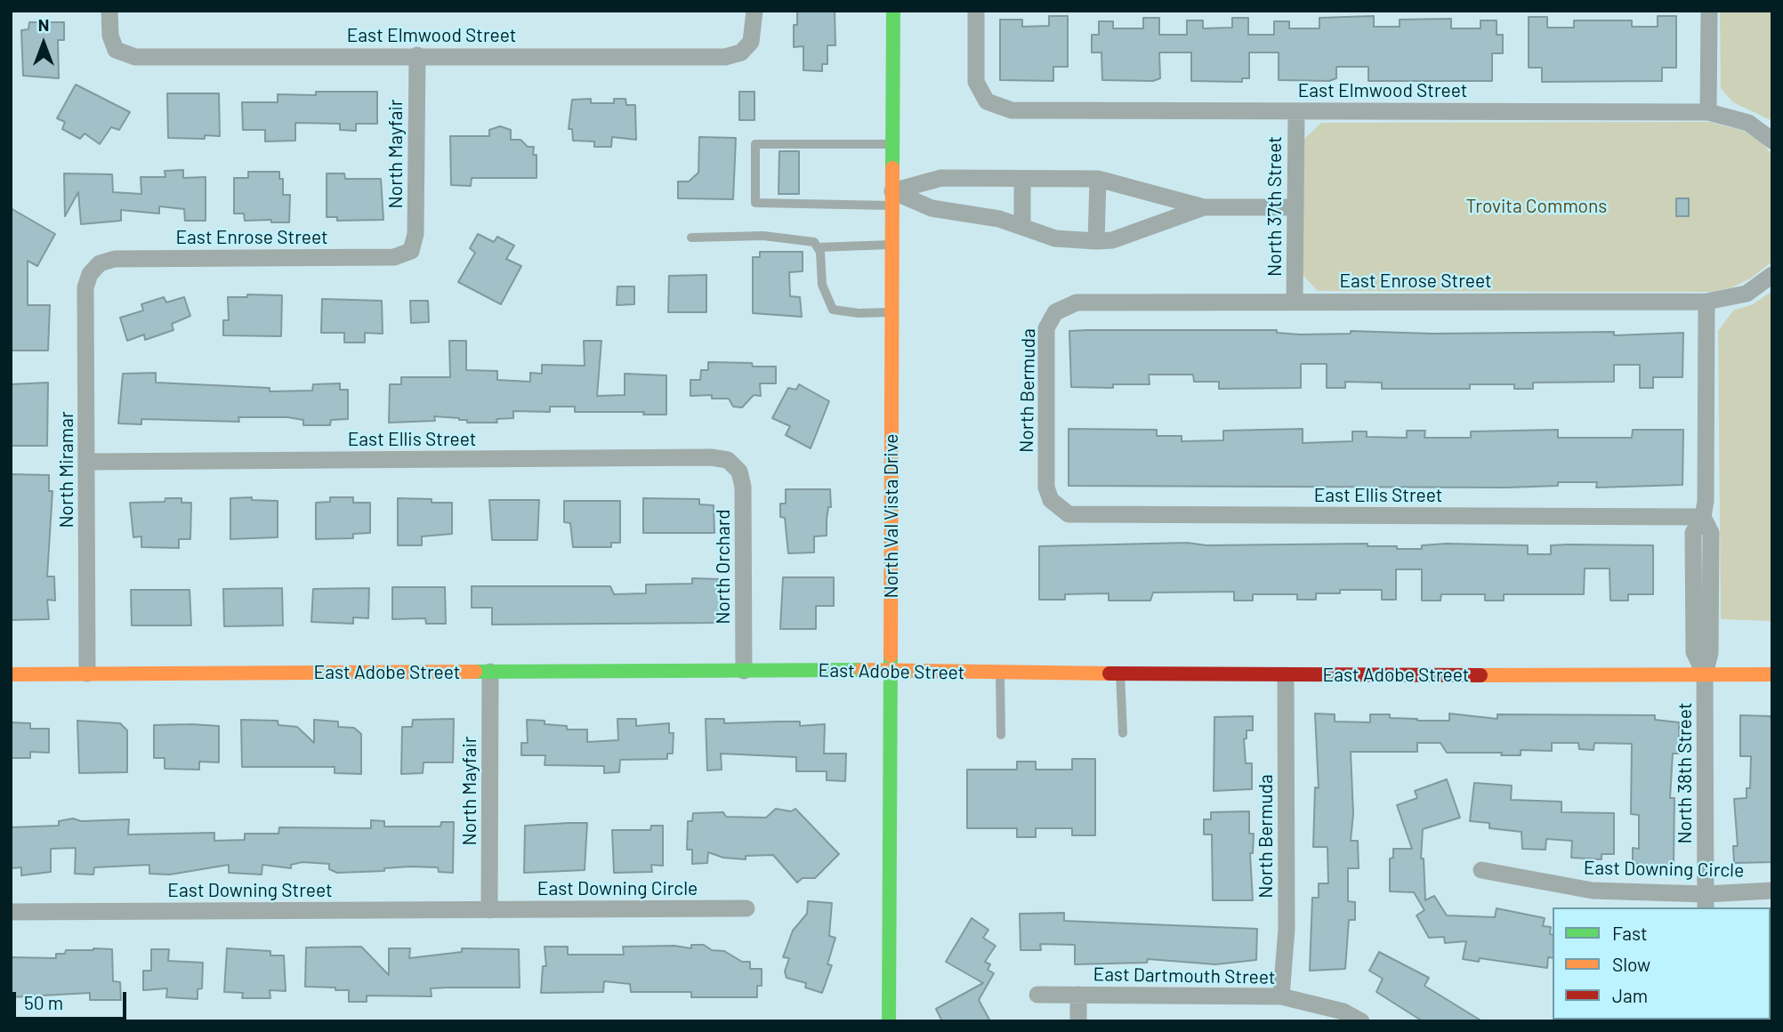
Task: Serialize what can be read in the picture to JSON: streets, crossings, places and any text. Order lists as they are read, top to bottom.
{
  "streets": {
    "street": [
      "East Elmwood Street",
      "North Mayfair",
      "North 37th Street",
      "East Enrose Street",
      "North Bermuda",
      "East Ellis Street",
      "North Miramar",
      "North Val Vista Drive",
      "North Orchard",
      "East Adobe Street",
      "North 38th Street",
      "East Downing Circle",
      "East Downing Street",
      "East Dartmouth Street"
    ]
  },
  "crossings": [
    ["East Elmwood Street", "North Mayfair"],
    ["East Elmwood Street", "North 37th Street"],
    ["North Mayfair", "East Enrose Street"],
    ["North Mayfair", "East Adobe Street"],
    ["North Mayfair", "East Downing Circle"],
    ["North Mayfair", "East Downing Street"],
    ["North 37th Street", "East Enrose Street"],
    ["East Enrose Street", "North Bermuda"],
    ["East Enrose Street", "North Miramar"],
    ["East Enrose Street", "North 38th Street"],
    ["North Bermuda", "East Ellis Street"],
    ["North Bermuda", "East Adobe Street"],
    ["North Bermuda", "East Dartmouth Street"],
    ["East Ellis Street", "North Miramar"],
    ["East Ellis Street", "North Orchard"],
    ["East Ellis Street", "North 38th Street"],
    ["North Miramar", "East Adobe Street"],
    ["North Val Vista Drive", "East Adobe Street"],
    ["North Orchard", "East Adobe Street"],
    ["East Adobe Street", "North 38th Street"],
    ["North 38th Street", "East Downing Circle"],
    ["East Downing Circle", "East Downing Street"]
  ],
  "parks": ["Trovita Commons"],
  "legend": ["Fast", "Slow", "Jam"],
  "scale_bar": "50 m",
  "north": "top"
}
